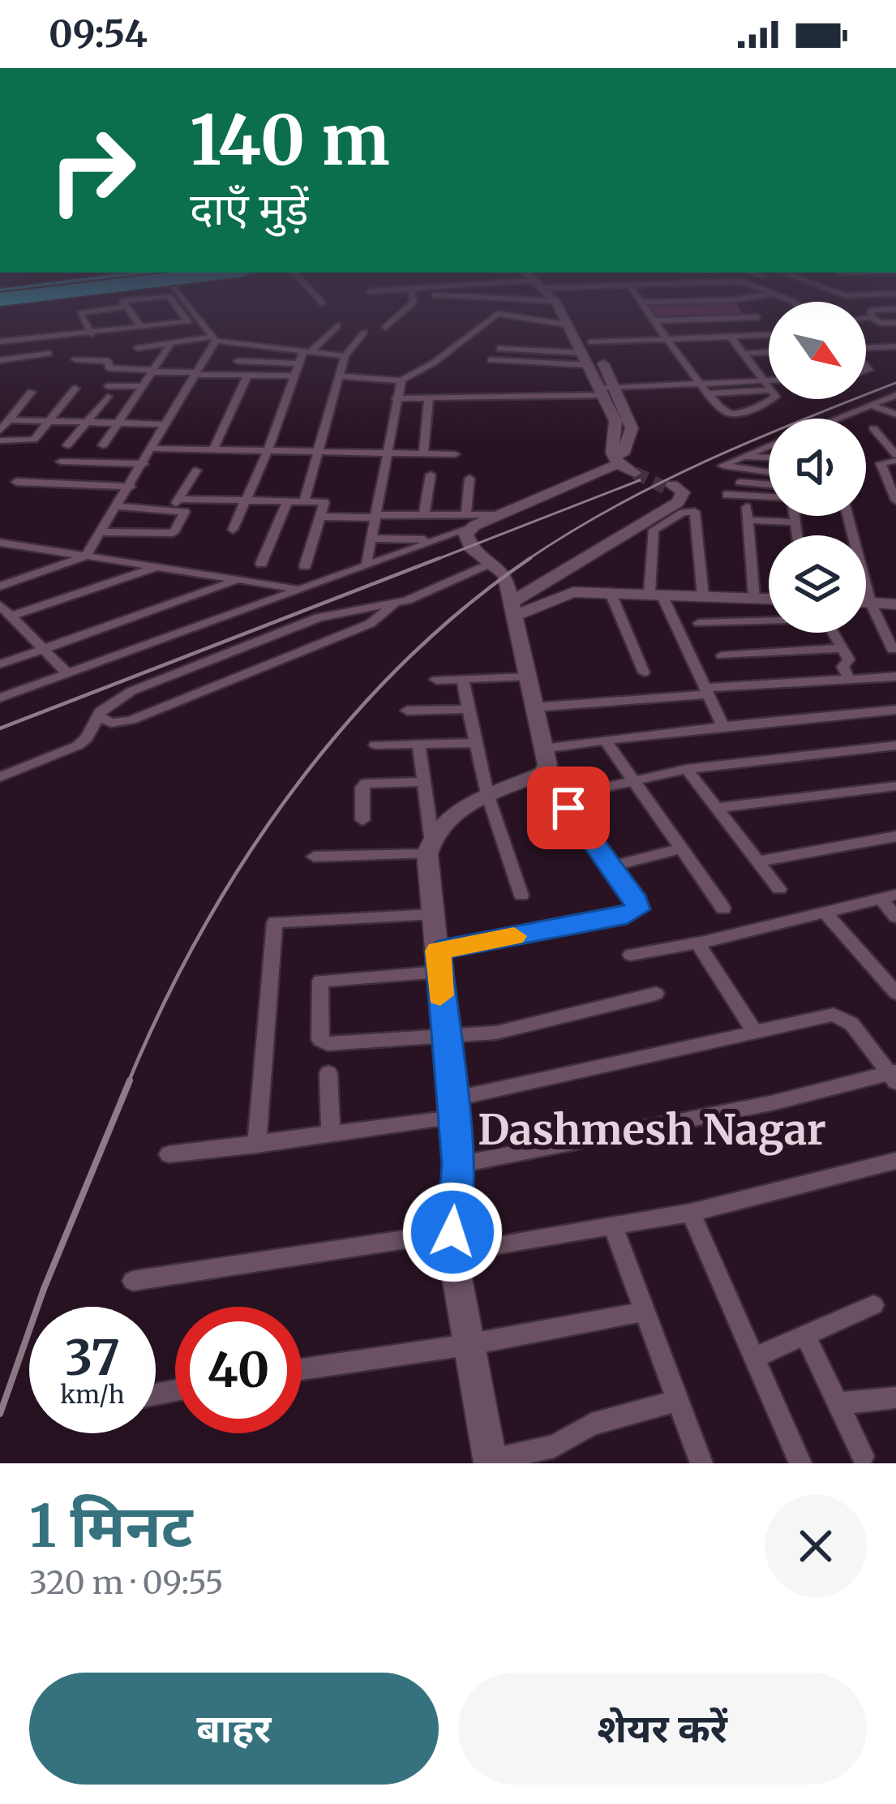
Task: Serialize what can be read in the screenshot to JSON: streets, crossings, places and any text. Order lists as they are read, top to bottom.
{
  "districts": ["Dashmesh Nagar"],
  "north": "bottom right",
  "page": {
    "status": "09:54",
    "turn": ["140 m", "दाएँ मुड़ें"],
    "speed": "37 km/h",
    "limit": "40",
    "heading": ["1 मिनट", "320 m · 09:55"],
    "buttons": ["बाहर", "शेयर करें"]
  }
}
